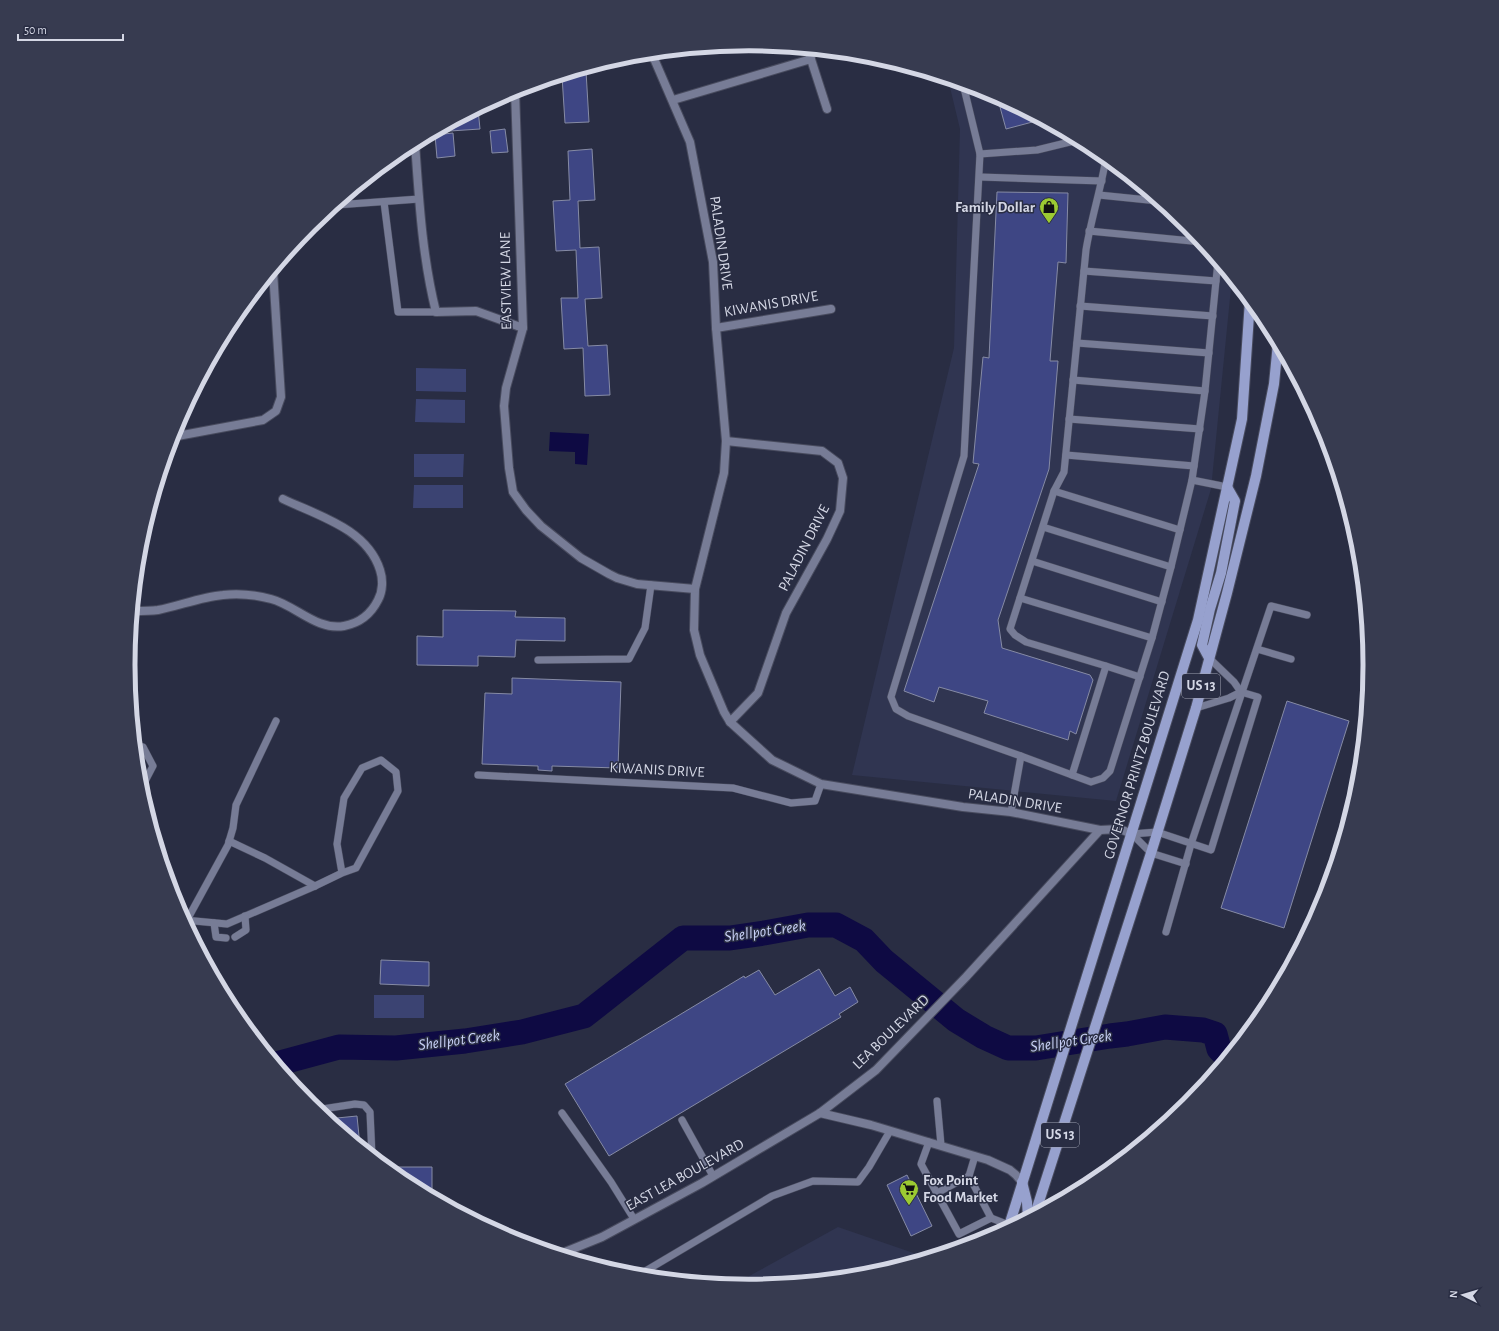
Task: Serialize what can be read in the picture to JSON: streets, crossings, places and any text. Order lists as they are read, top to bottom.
{
  "streets": {
    "main road": ["US 13", "GOVERNOR PRINTZ BOULEVARD"],
    "street": [
      "PALADIN DRIVE",
      "EASTVIEW LANE",
      "KIWANIS DRIVE",
      "LEA BOULEVARD",
      "EAST LEA BOULEVARD"
    ]
  },
  "crossings": [
    ["PALADIN DRIVE", "EASTVIEW LANE"],
    ["PALADIN DRIVE", "KIWANIS DRIVE"],
    ["PALADIN DRIVE", "LEA BOULEVARD"],
    ["LEA BOULEVARD", "EAST LEA BOULEVARD"]
  ],
  "water": ["Shellpot Creek"],
  "places": {
    "shop": ["Family Dollar"],
    "supermarket": ["Fox Point Food Market"]
  },
  "scale_bar": "50 m",
  "north": "left"
}
